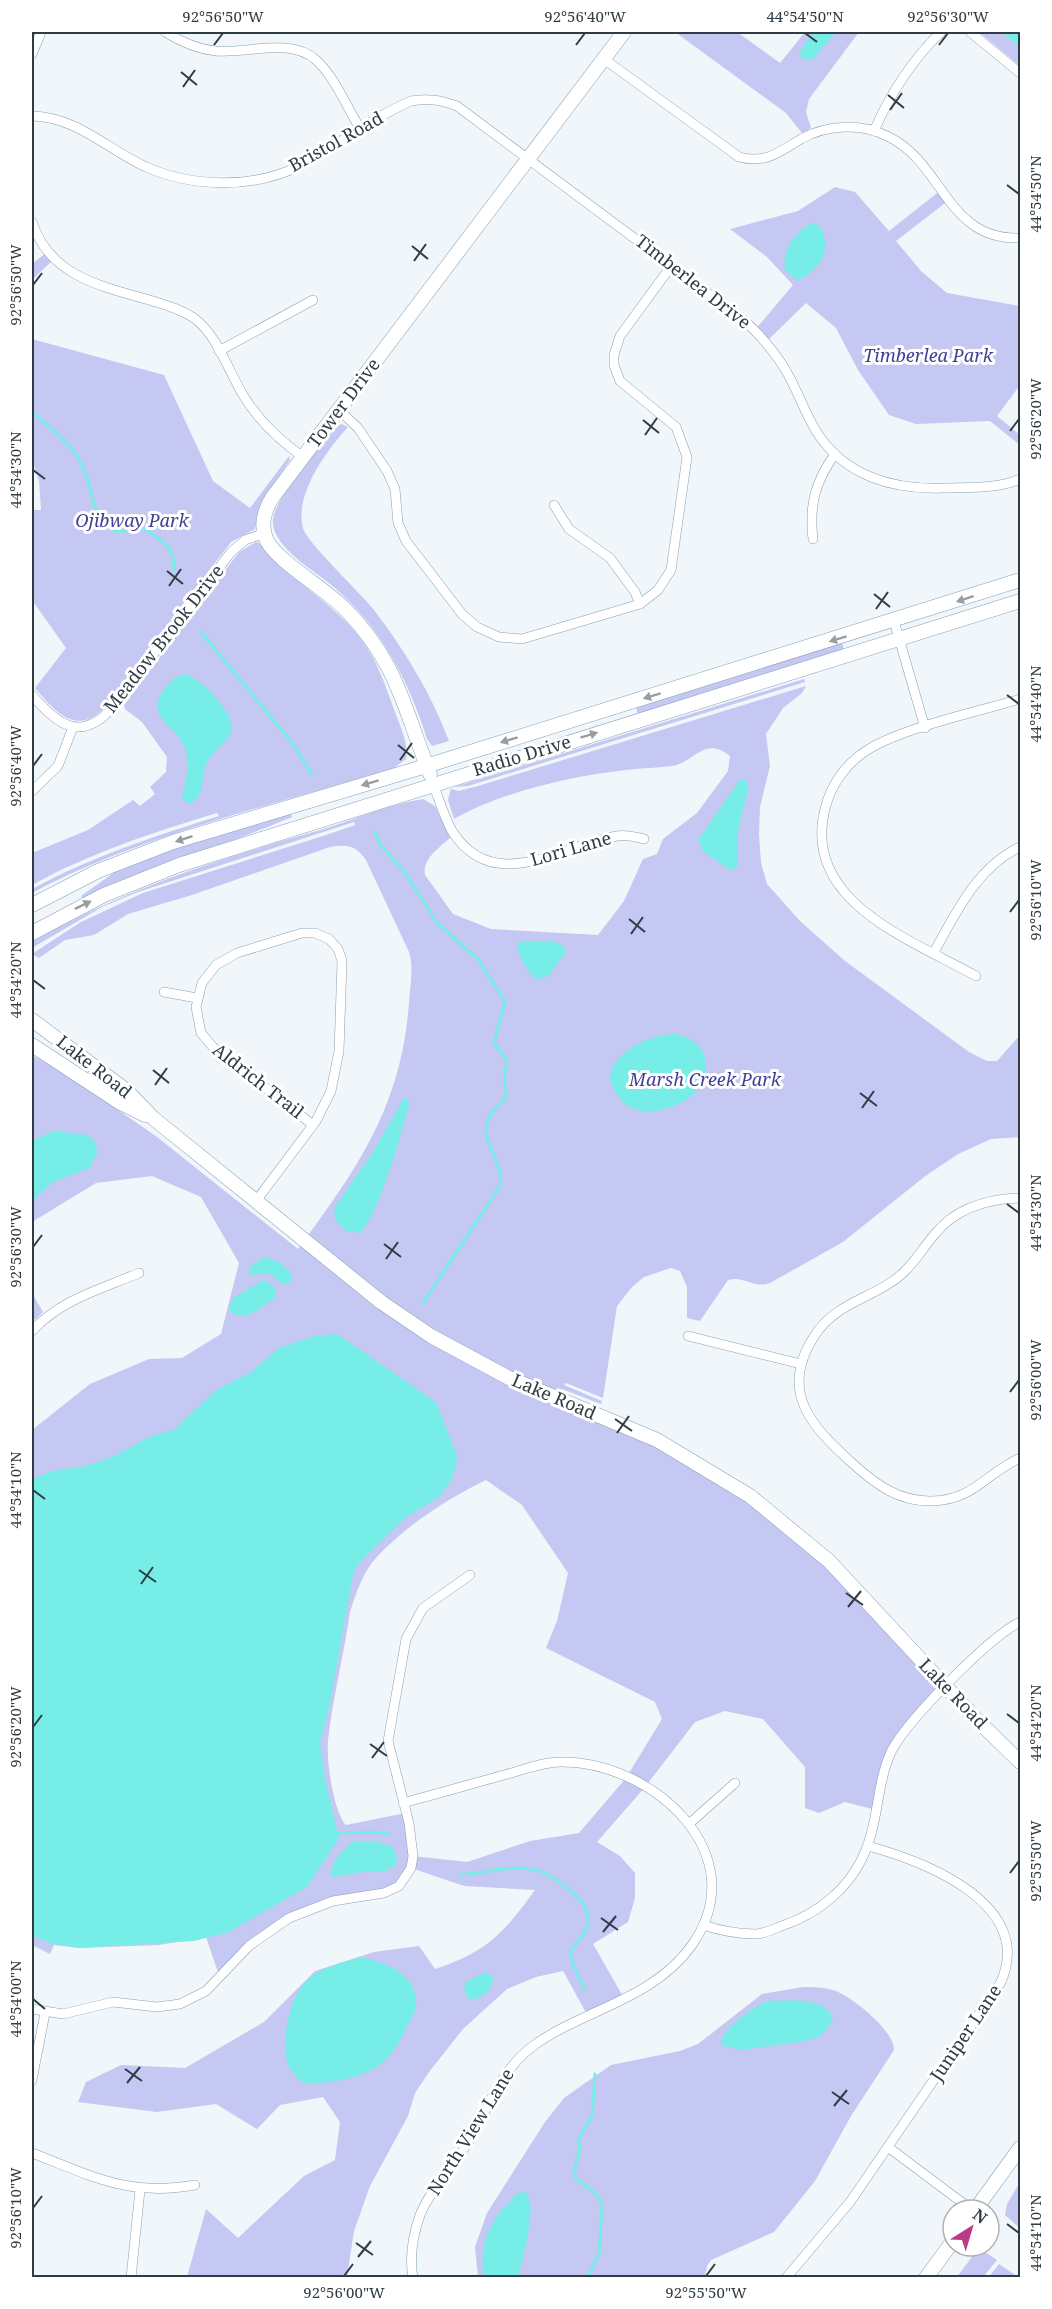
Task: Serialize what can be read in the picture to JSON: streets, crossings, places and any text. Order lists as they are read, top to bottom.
{
  "streets": {
    "street": [
      "Bristol Road",
      "Timberlea Drive",
      "Tower Drive",
      "Meadow Brook Drive",
      "Radio Drive",
      "Lori Lane",
      "Lake Road",
      "Aldrich Trail",
      "Juniper Lane",
      "North View Lane"
    ]
  },
  "crossings": [
    ["Bristol Road", "Timberlea Drive"],
    ["Bristol Road", "Tower Drive"],
    ["Timberlea Drive", "Tower Drive"],
    ["Tower Drive", "Meadow Brook Drive"],
    ["Radio Drive", "Lori Lane"],
    ["Lake Road", "Aldrich Trail"]
  ],
  "parks": ["Timberlea Park", "Ojibway Park", "Marsh Creek Park"],
  "north": "top right",
  "coordinates": [
    "92°56'50\"W",
    "92°56'40\"W",
    "44°54'50\"N",
    "92°56'30\"W",
    "92°56'20\"W",
    "44°54'30\"N",
    "44°54'40\"N",
    "92°56'10\"W",
    "44°54'20\"N",
    "92°56'00\"W",
    "44°54'10\"N",
    "92°55'50\"W",
    "44°54'00\"N"
  ]
}
